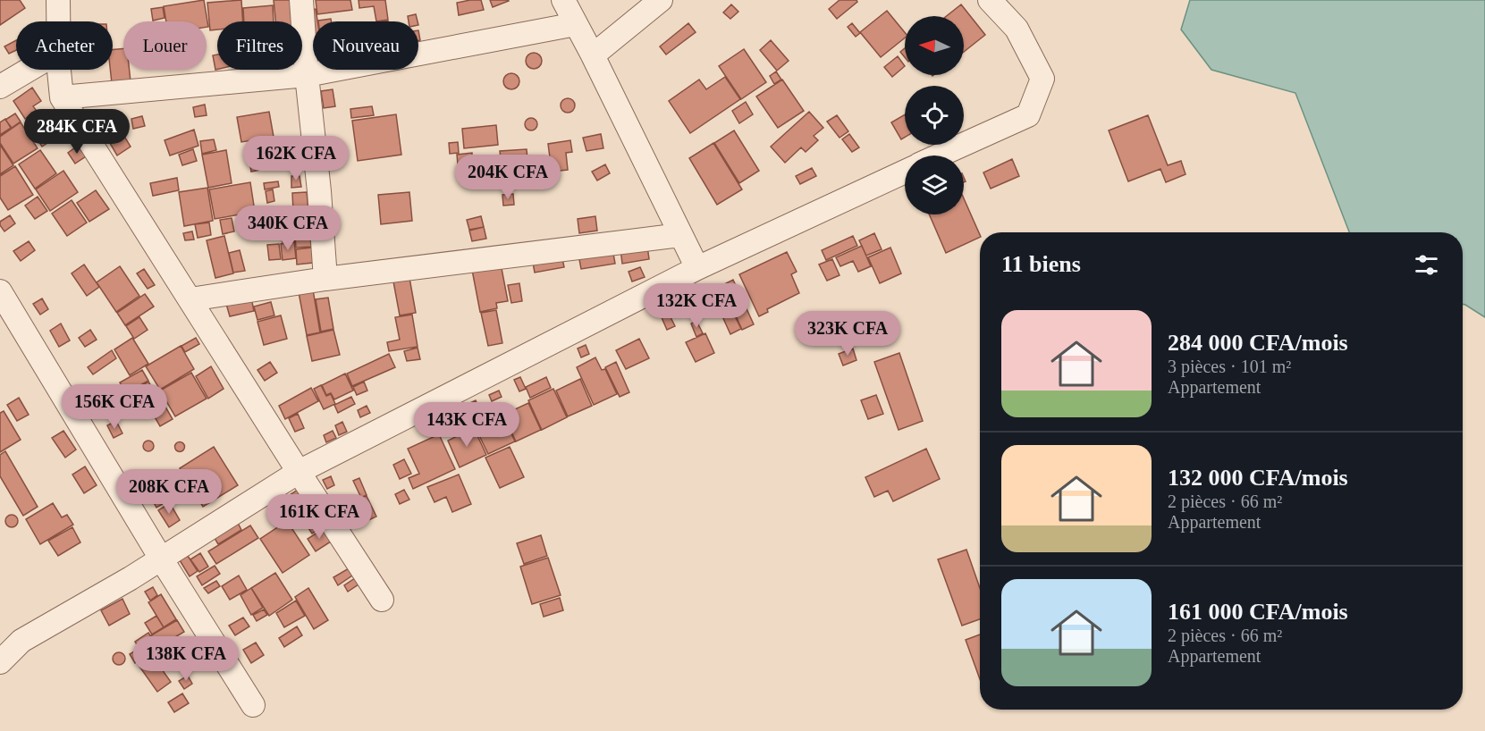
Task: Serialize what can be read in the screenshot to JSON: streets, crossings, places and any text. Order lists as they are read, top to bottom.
{
  "north": "left",
  "page": {
    "chip": [
      "Acheter",
      "Louer",
      "Filtres",
      "Nouveau"
    ],
    "price": [
      "284K CFA",
      "162K CFA",
      "204K CFA",
      "340K CFA",
      "132K CFA",
      "323K CFA",
      "156K CFA",
      "143K CFA",
      "208K CFA",
      "161K CFA",
      "138K CFA"
    ],
    "heading": "11 biens",
    "list": [
      {
        "name": "284 000 CFA/mois",
        "note": "3 pièces · 101 m² · Appartement"
      },
      {
        "name": "132 000 CFA/mois",
        "note": "2 pièces · 66 m² · Appartement"
      },
      {
        "name": "161 000 CFA/mois",
        "note": "2 pièces · 66 m² · Appartement"
      }
    ]
  }
}
